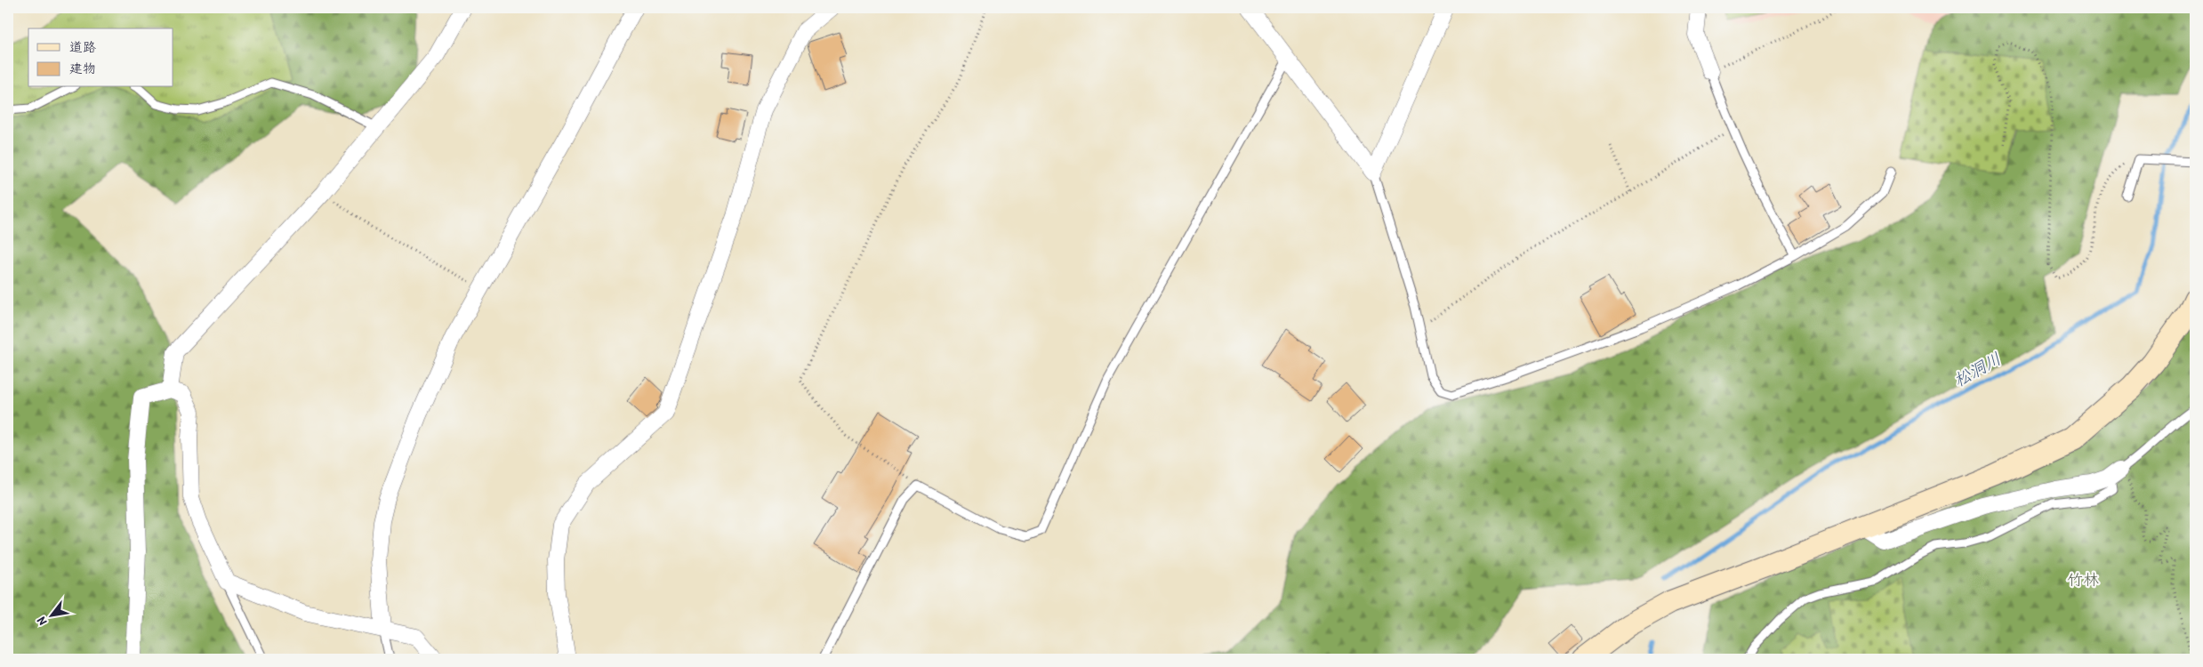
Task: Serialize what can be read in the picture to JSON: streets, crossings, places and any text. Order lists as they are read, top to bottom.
{
  "water": ["松洞川"],
  "parks": ["竹林"],
  "legend": ["道路", "建物"],
  "north": "bottom left"
}
